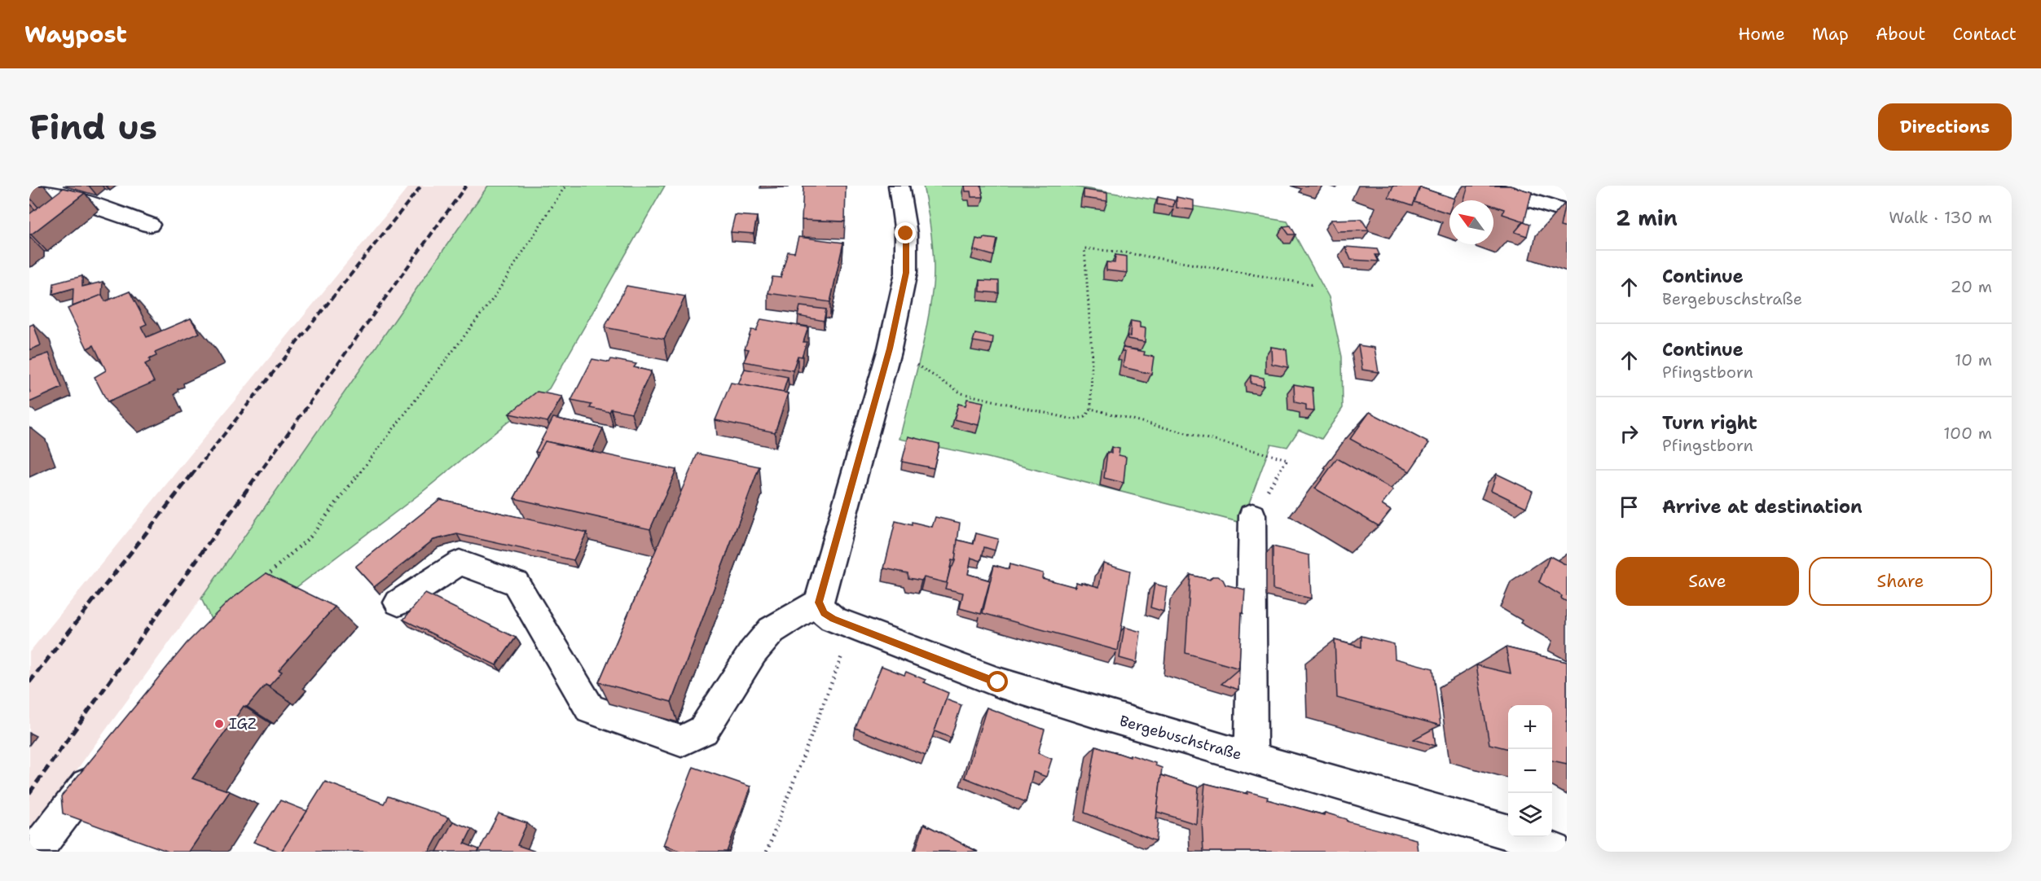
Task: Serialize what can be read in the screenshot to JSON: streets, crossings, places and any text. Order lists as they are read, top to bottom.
{
  "streets": {
    "street": ["Bergebuschstraße"]
  },
  "places": ["IGZ"],
  "north": "top left",
  "page": {
    "header": "Waypost",
    "nav": [
      "Home",
      "Map",
      "About",
      "Contact"
    ],
    "buttons": [
      "Directions",
      ["Save", "Share"]
    ],
    "title": "Find us",
    "heading": ["2 min", "Walk · 130 m"],
    "list": [
      ["Continue", "Bergebuschstraße", "20 m"],
      ["Continue", "Pfingstborn", "10 m"],
      ["Turn right", "Pfingstborn", "100 m"],
      "Arrive at destination"
    ],
    "map_buttons": ["+", "−"]
  }
}
